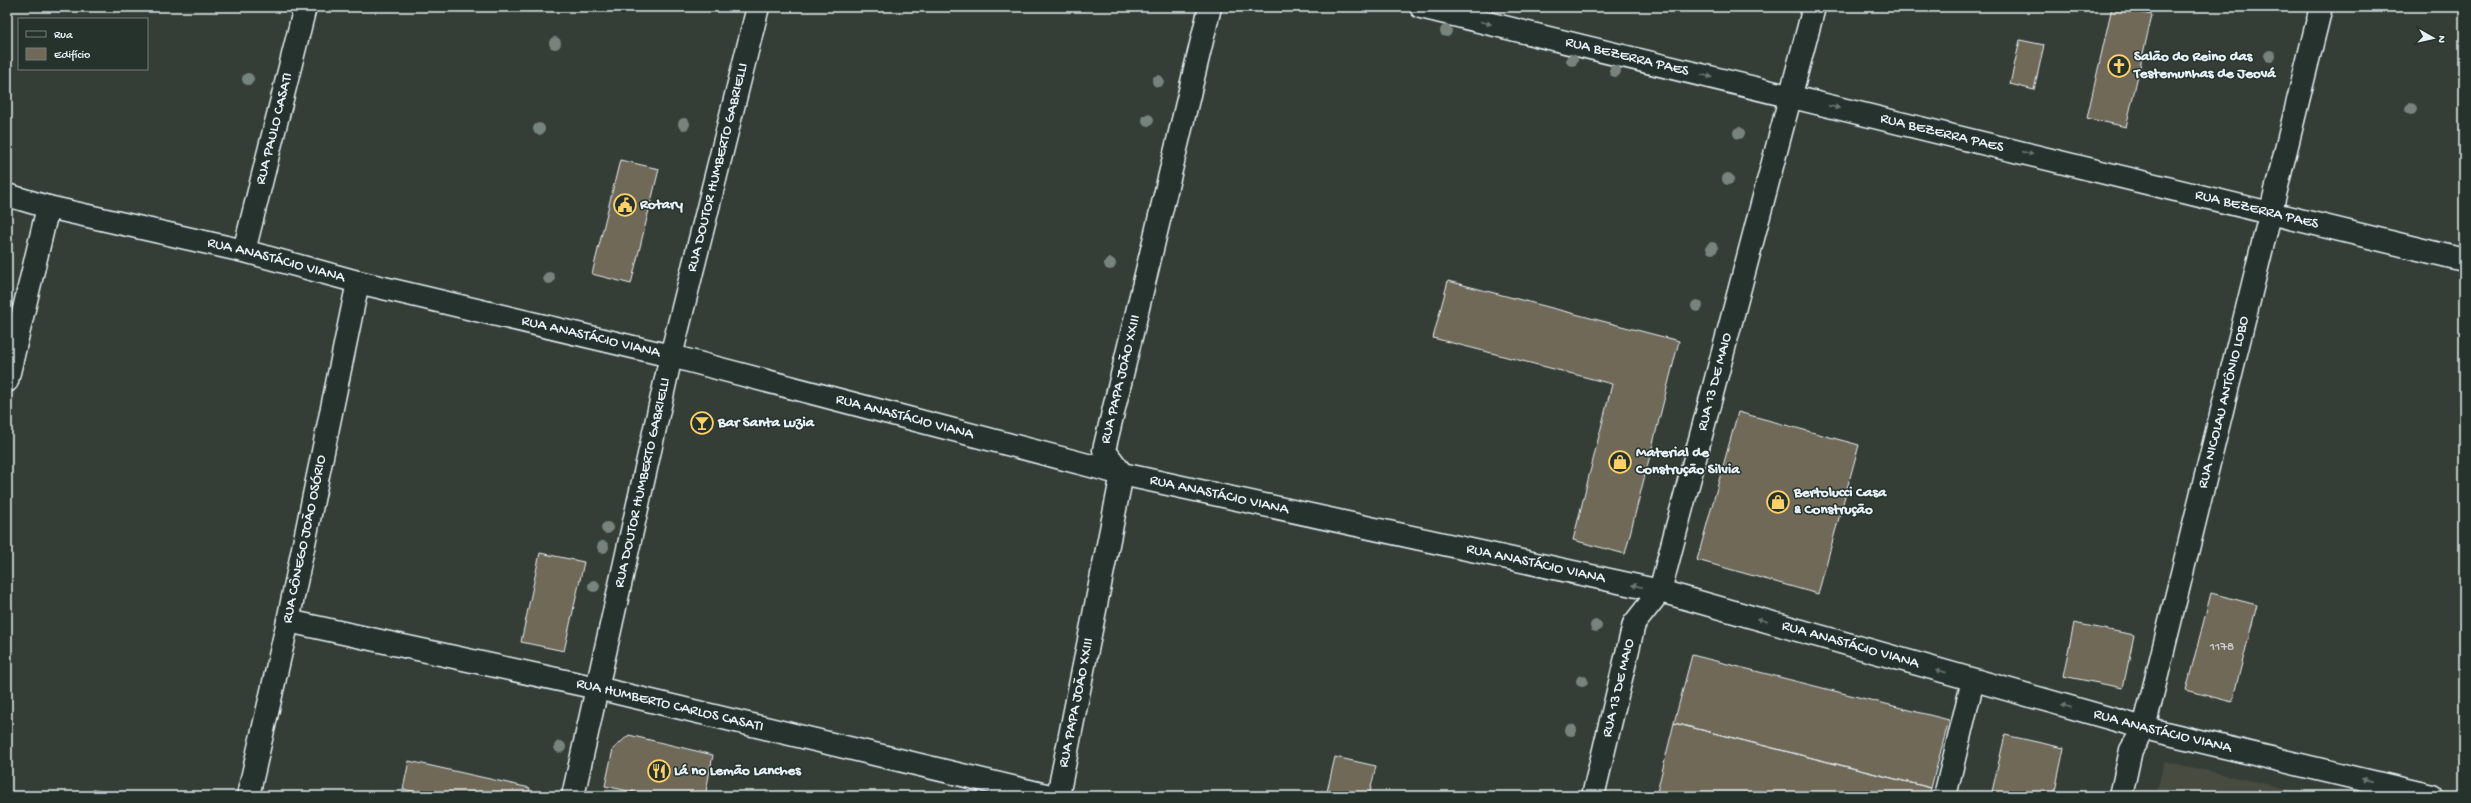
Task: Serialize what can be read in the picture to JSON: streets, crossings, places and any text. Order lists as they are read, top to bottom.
{
  "streets": {
    "street": [
      "RUA BEZERRA PAES",
      "RUA PAULO CASATI",
      "RUA DOUTOR HUMBERTO GABRIELLI",
      "RUA ANASTÁCIO VIANA",
      "RUA PAPA JOÃO XXIII",
      "RUA 13 DE MAIO",
      "RUA NICOLAU ANTÔNIO LOBO",
      "RUA CÔNEGO JOÃO OSÓRIO",
      "RUA HUMBERTO CARLOS CASATI"
    ]
  },
  "crossings": [
    ["RUA BEZERRA PAES", "RUA 13 DE MAIO"],
    ["RUA BEZERRA PAES", "RUA NICOLAU ANTÔNIO LOBO"],
    ["RUA PAULO CASATI", "RUA ANASTÁCIO VIANA"],
    ["RUA DOUTOR HUMBERTO GABRIELLI", "RUA ANASTÁCIO VIANA"],
    ["RUA DOUTOR HUMBERTO GABRIELLI", "RUA HUMBERTO CARLOS CASATI"],
    ["RUA ANASTÁCIO VIANA", "RUA PAPA JOÃO XXIII"],
    ["RUA ANASTÁCIO VIANA", "RUA 13 DE MAIO"],
    ["RUA ANASTÁCIO VIANA", "RUA NICOLAU ANTÔNIO LOBO"],
    ["RUA ANASTÁCIO VIANA", "RUA CÔNEGO JOÃO OSÓRIO"],
    ["RUA CÔNEGO JOÃO OSÓRIO", "RUA HUMBERTO CARLOS CASATI"]
  ],
  "one_way": ["RUA BEZERRA PAES", "RUA ANASTÁCIO VIANA"],
  "places": {
    "church": ["Salão do Reino das Testemunhas de Jeová"],
    "public building": ["Rotary"],
    "bar": ["Bar Santa Luzia"],
    "shop": ["Material de Construção Silvia", "Bertolucci Casa & Construção"],
    "restaurant": ["Lá no Lemão Lanches"]
  },
  "house_numbers": ["1178"],
  "legend": ["Rua", "Edifício"],
  "north": "right"
}
